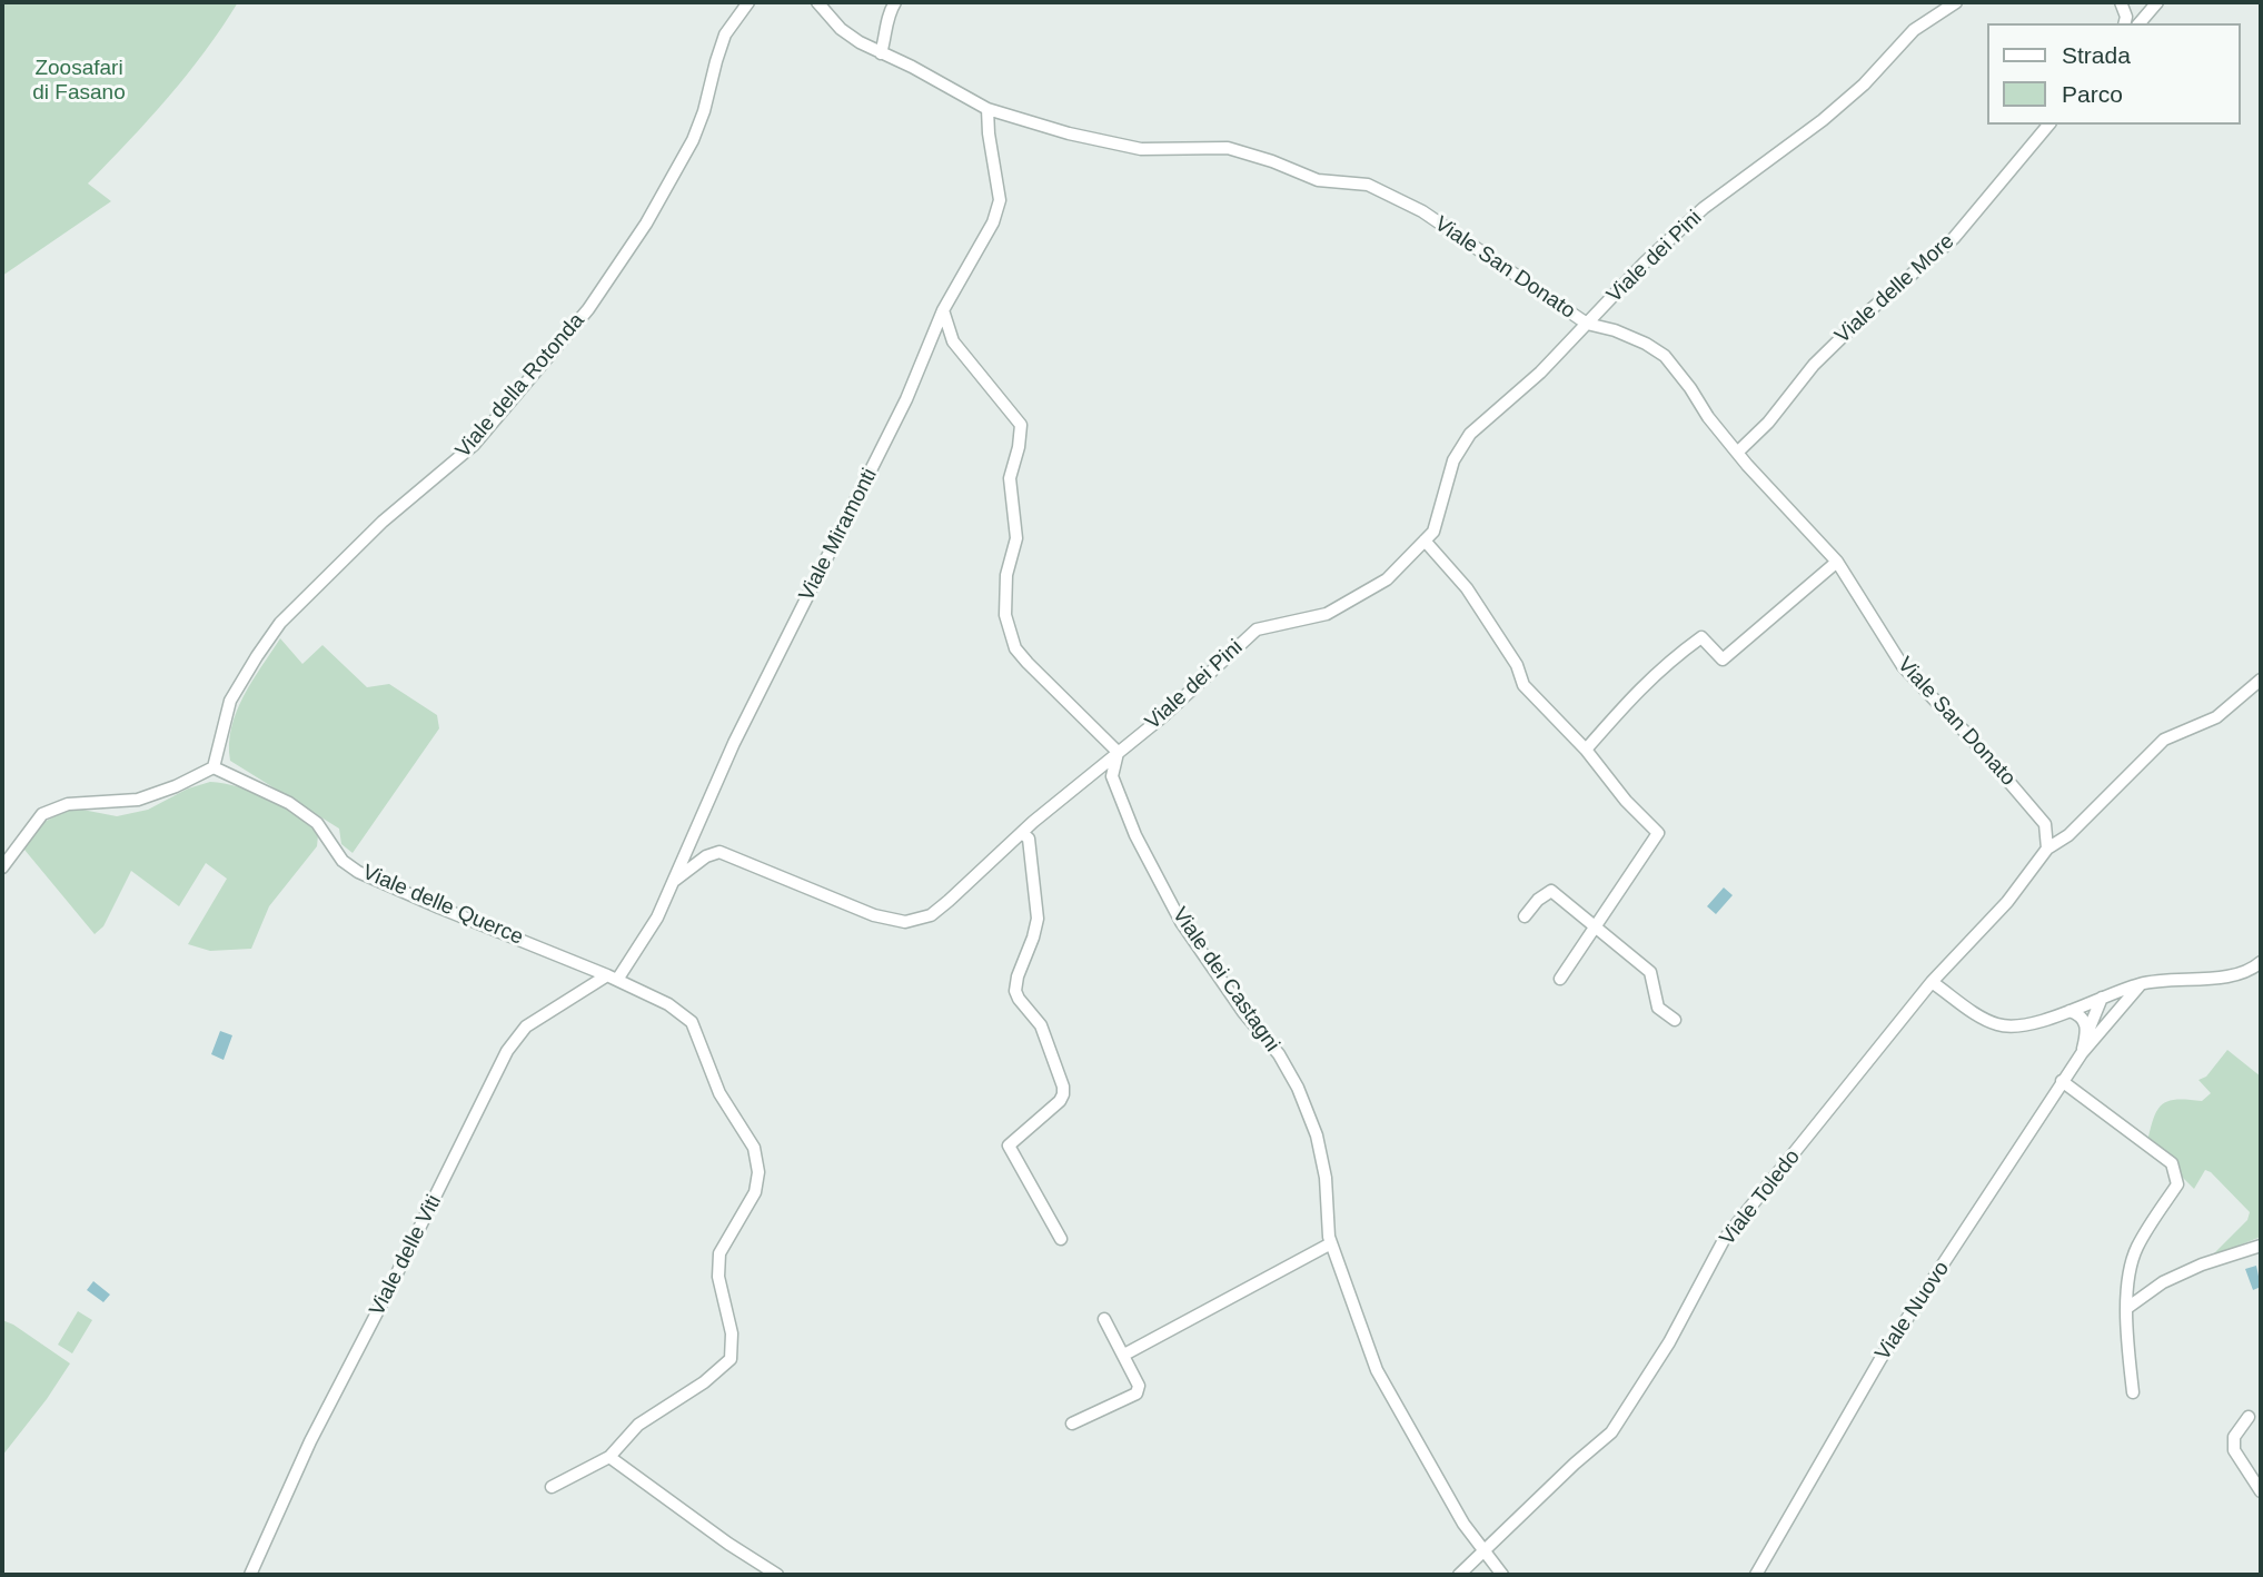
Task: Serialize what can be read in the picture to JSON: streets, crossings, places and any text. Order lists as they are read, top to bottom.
{
  "streets": {
    "street": [
      "Viale dei Pini",
      "Viale San Donato",
      "Viale delle More",
      "Viale della Rotonda",
      "Viale Miramonti",
      "Viale delle Querce",
      "Viale dei Castagni",
      "Viale Toledo",
      "Viale delle Viti",
      "Viale Nuovo"
    ]
  },
  "crossings": [
    ["Viale dei Pini", "Viale San Donato"],
    ["Viale dei Pini", "Viale Miramonti"],
    ["Viale dei Pini", "Viale dei Castagni"],
    ["Viale San Donato", "Viale delle More"],
    ["Viale San Donato", "Viale Miramonti"],
    ["Viale San Donato", "Viale Toledo"],
    ["Viale della Rotonda", "Viale delle Querce"],
    ["Viale Miramonti", "Viale delle Querce"],
    ["Viale Miramonti", "Viale delle Viti"],
    ["Viale delle Querce", "Viale delle Viti"],
    ["Viale dei Castagni", "Viale Toledo"]
  ],
  "parks": ["Zoosafari di Fasano"],
  "legend": ["Strada", "Parco"]
}
